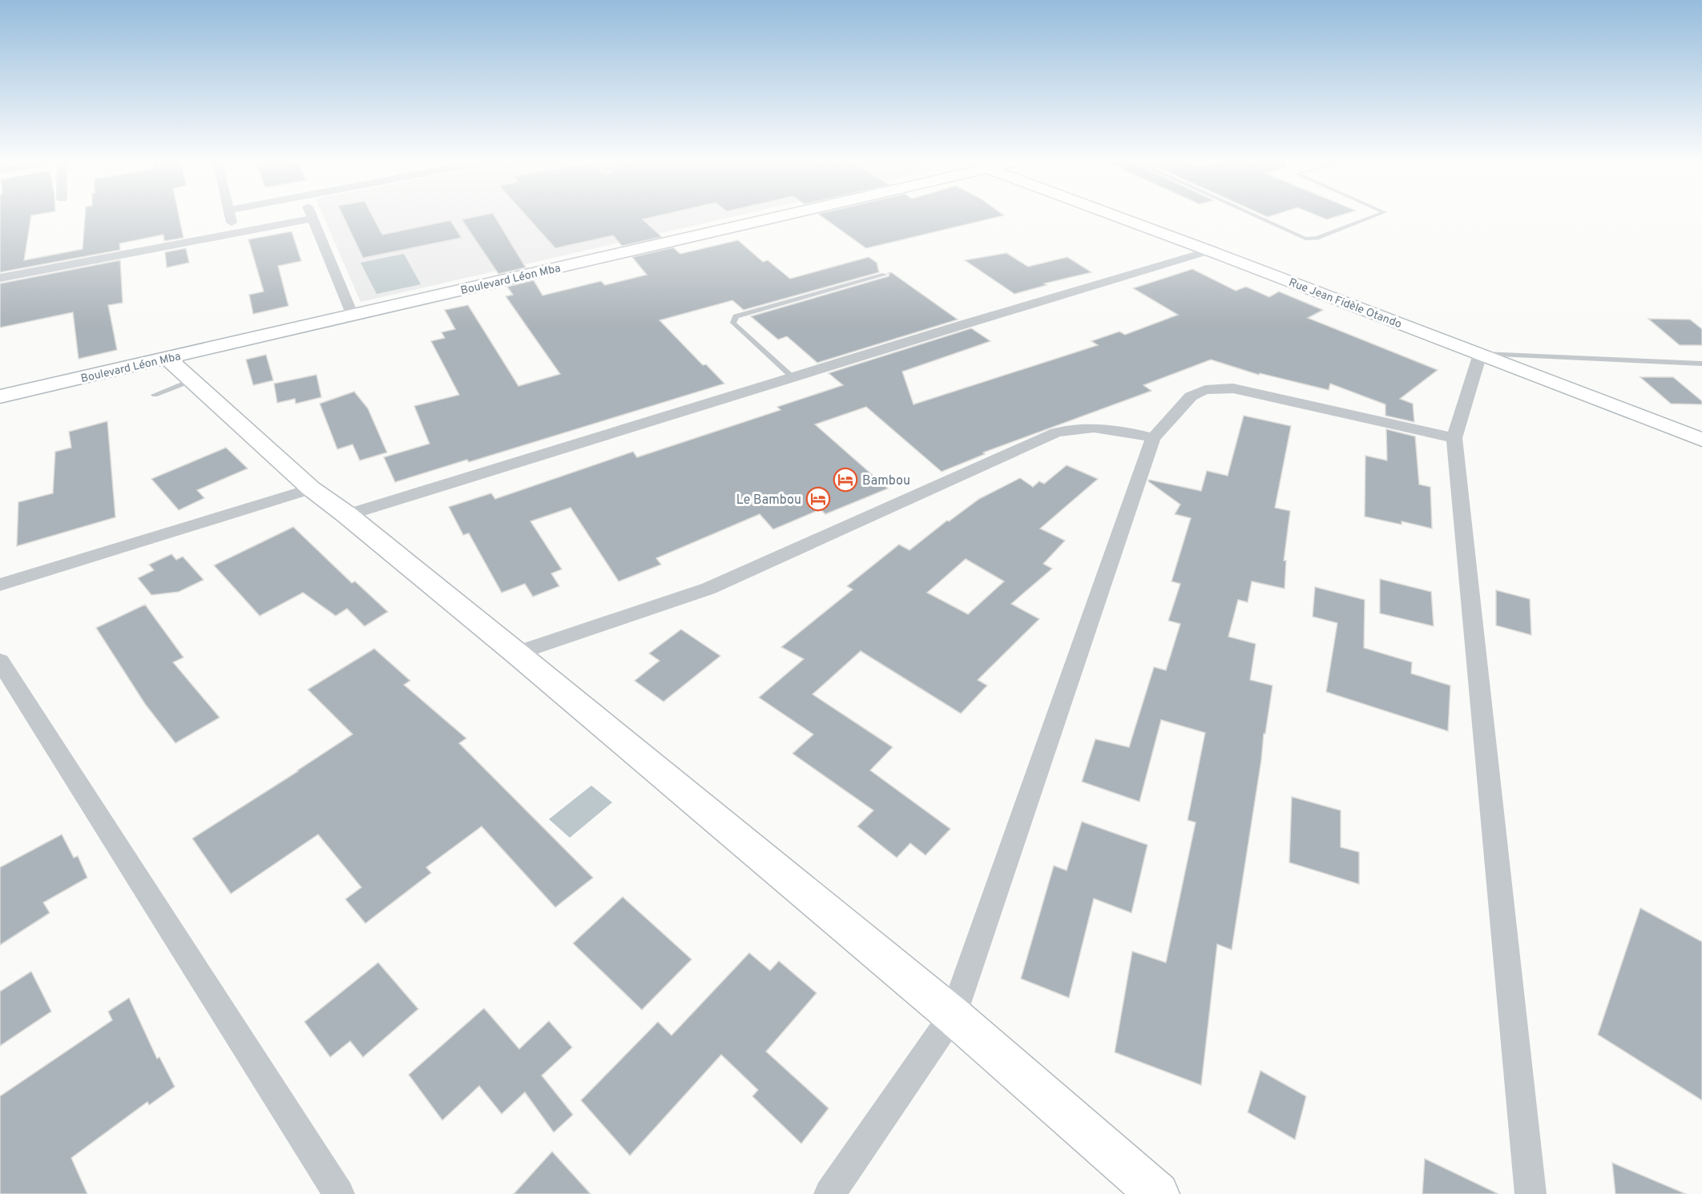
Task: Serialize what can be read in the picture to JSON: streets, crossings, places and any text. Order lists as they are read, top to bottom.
{
  "streets": {
    "street": ["Boulevard Léon Mba", "Rue Jean Fidèle Otando"]
  },
  "places": {
    "hotel": ["Bambou", "Le Bambou"]
  }
}
